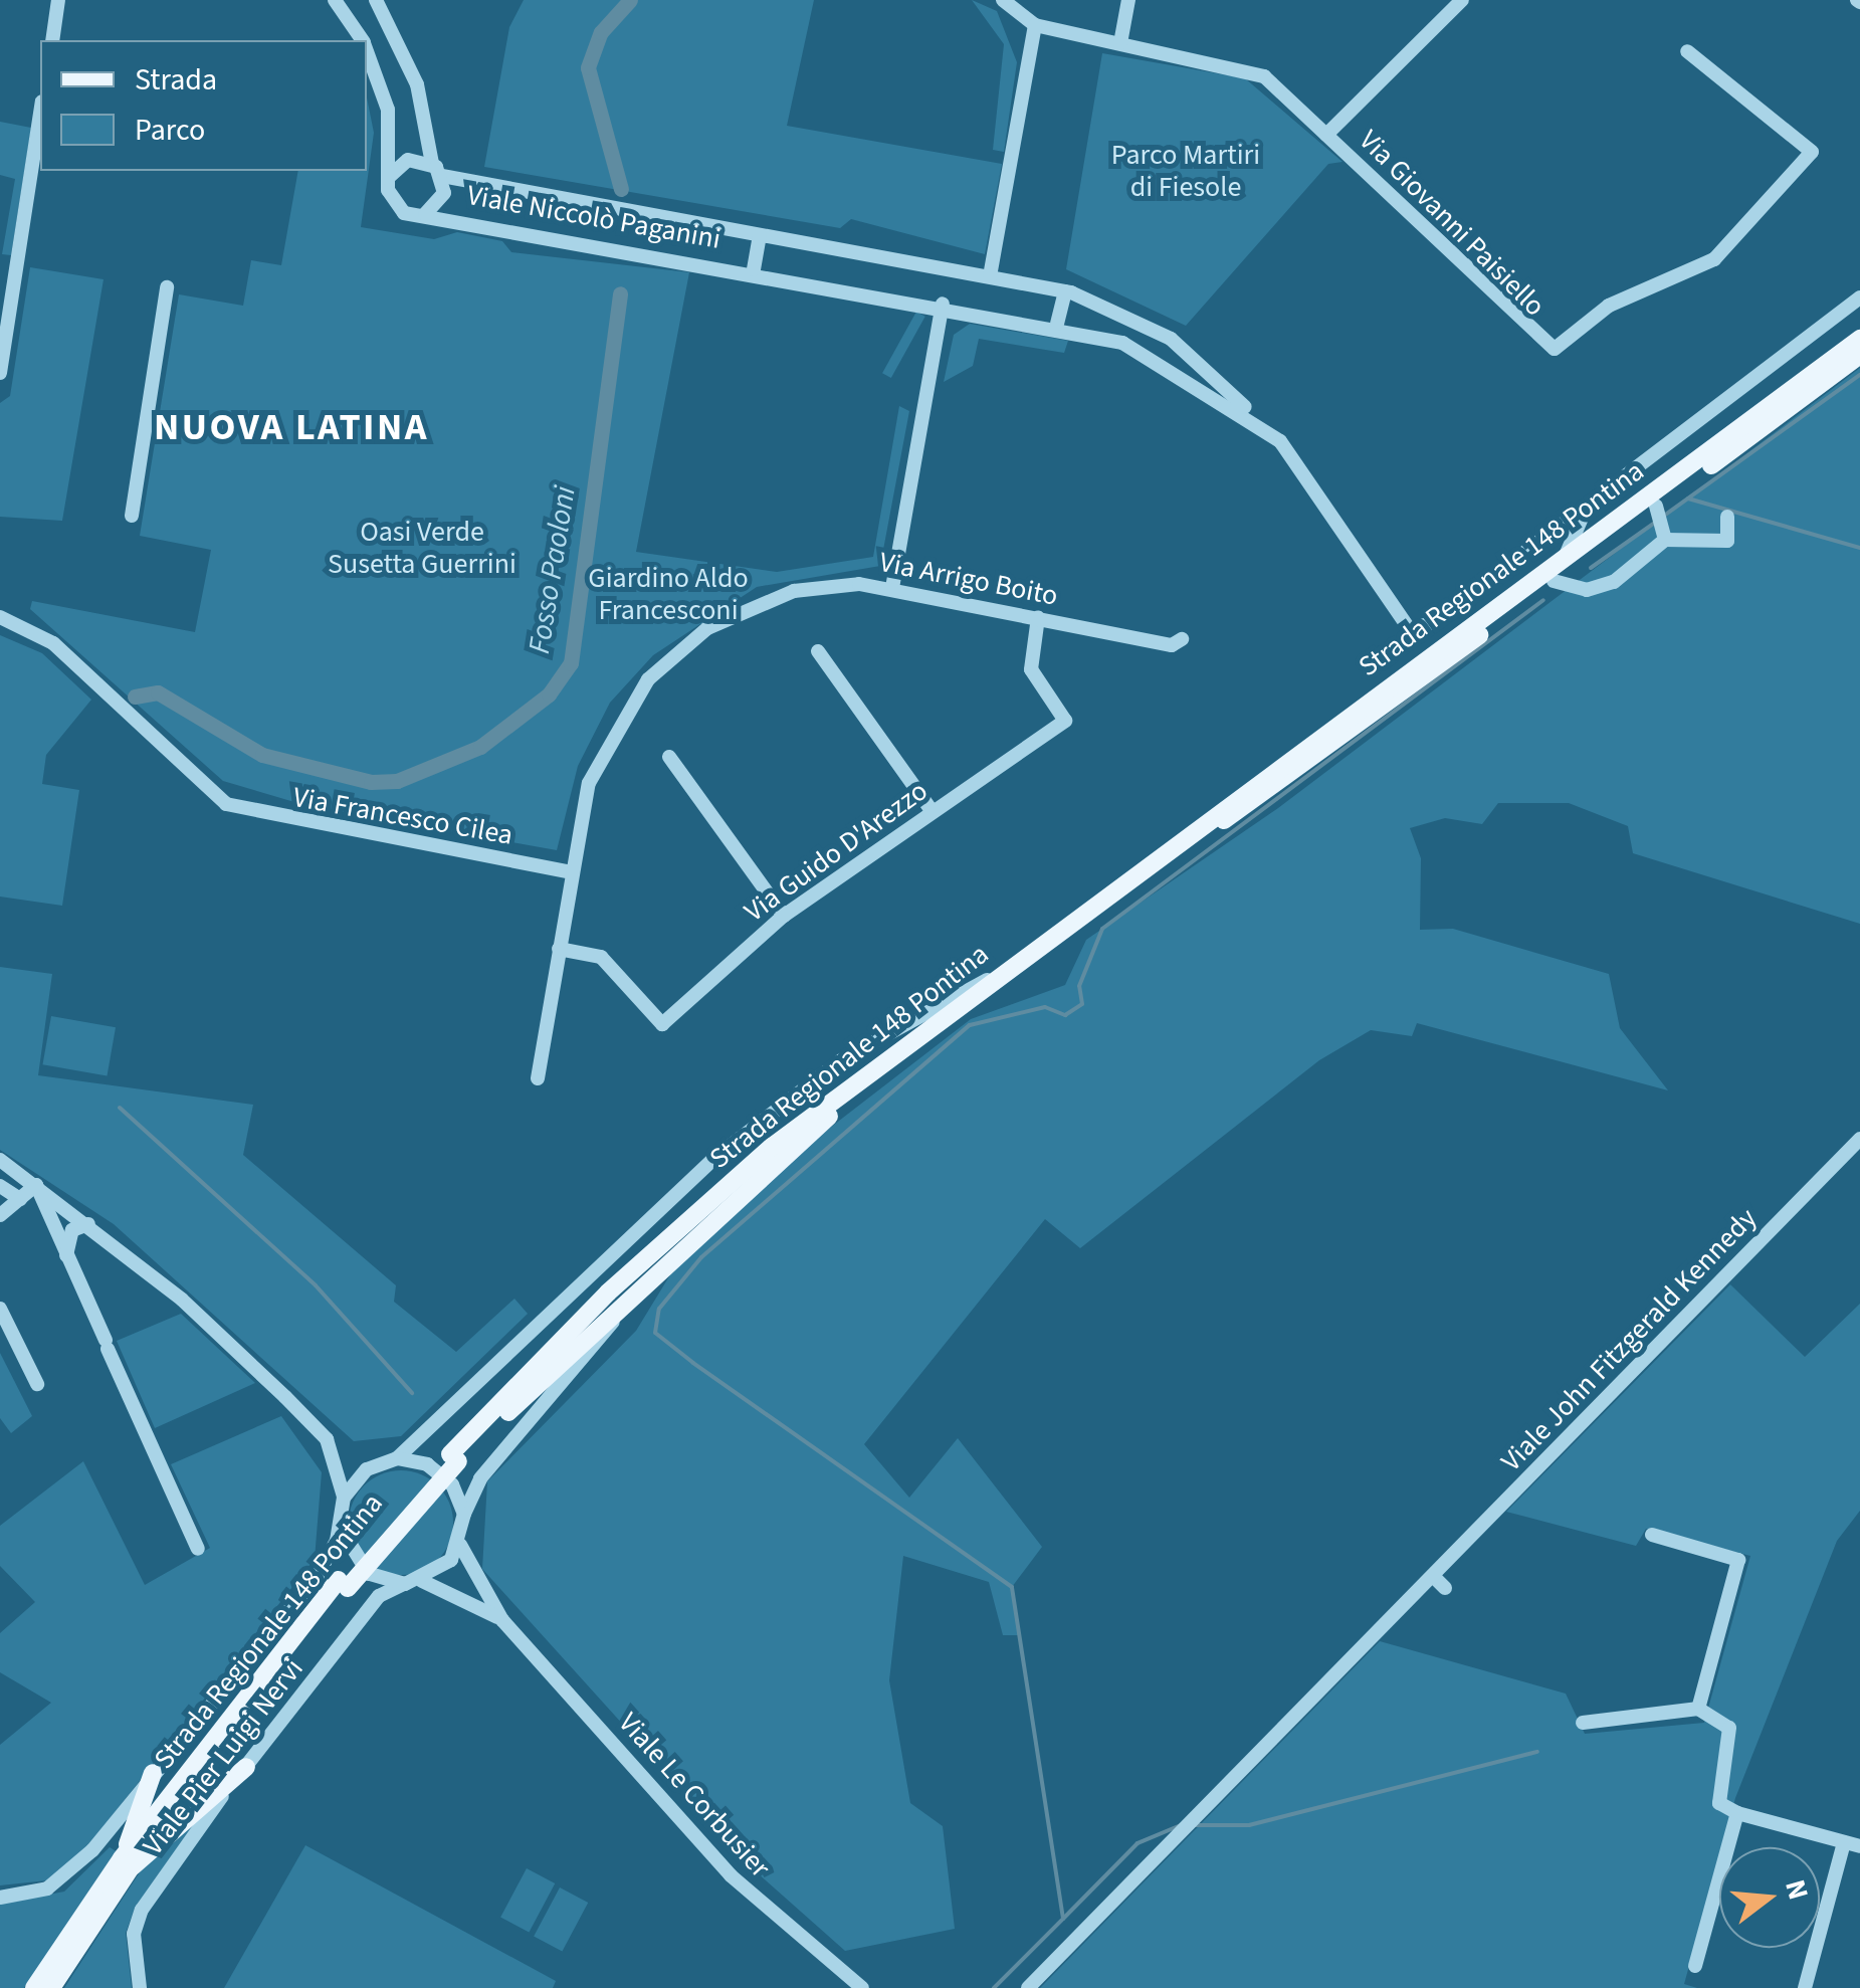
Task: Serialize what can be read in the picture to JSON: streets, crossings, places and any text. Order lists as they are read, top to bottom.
{
  "streets": {
    "main road": ["Strada Regionale 148 Pontina"],
    "street": [
      "Viale Niccolò Paganini",
      "Via Giovanni Paisiello",
      "Via Arrigo Boito",
      "Via Francesco Cilea",
      "Via Guido D'Arezzo",
      "Viale John Fitzgerald Kennedy",
      "Viale Pier Luigi Nervi",
      "Viale Le Corbusier"
    ]
  },
  "crossings": [
    ["Via Arrigo Boito", "Via Francesco Cilea"],
    ["Via Arrigo Boito", "Via Guido D'Arezzo"],
    ["Viale Pier Luigi Nervi", "Viale Le Corbusier"]
  ],
  "districts": ["NUOVA LATINA"],
  "water": ["Fosso Paoloni"],
  "parks": ["Parco Martiri di Fiesole", "Oasi Verde Susetta Guerrini", "Giardino Aldo Francesconi"],
  "legend": ["Strada", "Parco"],
  "north": "right"
}
